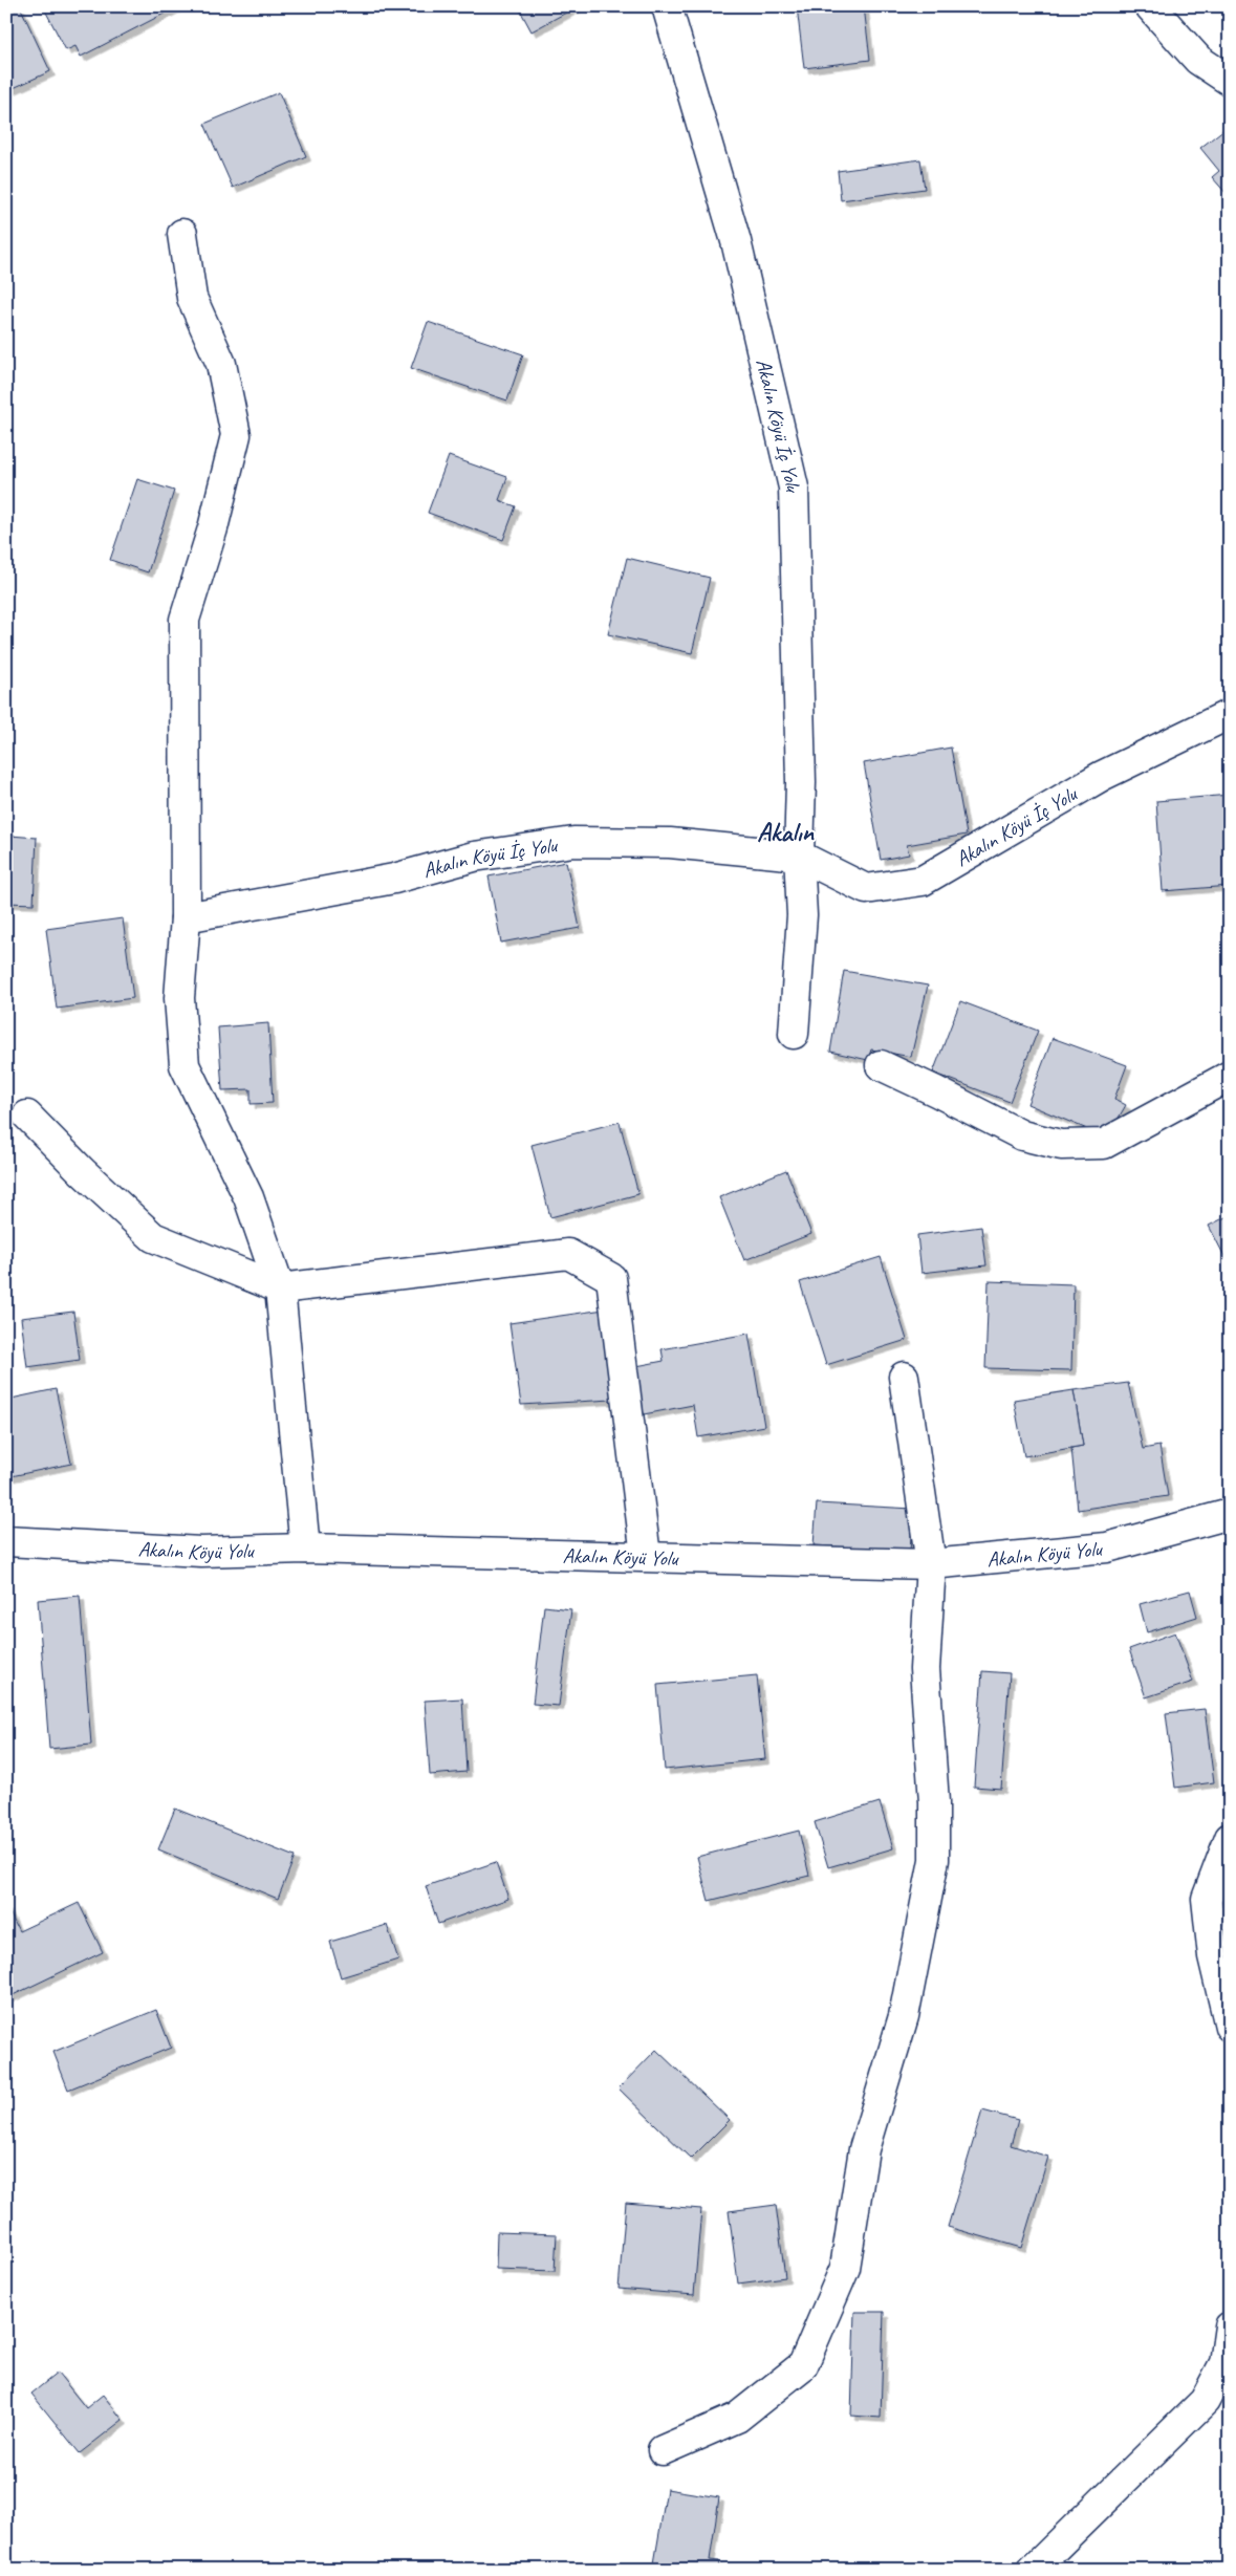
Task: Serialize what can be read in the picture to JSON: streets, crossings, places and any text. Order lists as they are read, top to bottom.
{
  "streets": {
    "street": ["Akalın Köyü İç Yolu", "Akalın Köyü Yolu"]
  },
  "districts": ["Akalın"]
}
